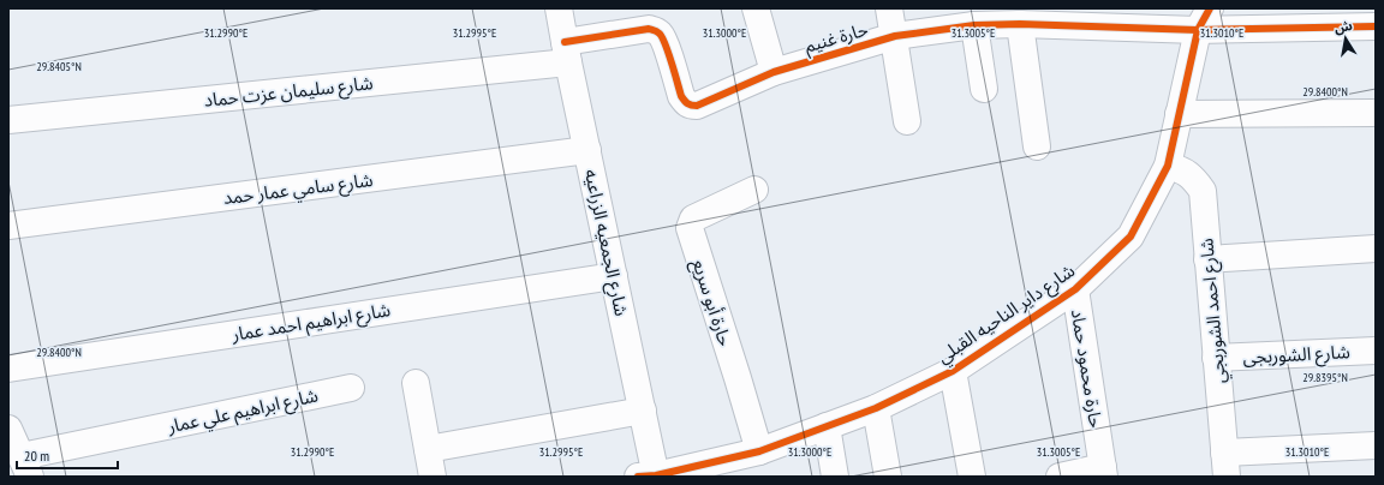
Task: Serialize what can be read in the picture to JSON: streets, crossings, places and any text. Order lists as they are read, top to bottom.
{
  "streets": {
    "main road": [
      "حارة غنيم",
      "شارع سليمان عزت حماد",
      "شارع سامي عمار حمد",
      "شارع الجمعيه الزراعيه",
      "حارة أبو سريع",
      "شارع احمد الشوربجي",
      "شارع داير الناحيه القبلي",
      "شارع ابراهيم احمد عمار",
      "شارع الشوربجى",
      "حارة محمود حماد",
      "شارع ابراهيم علي عمار"
    ]
  },
  "crossings": [
    ["حارة غنيم", "شارع سليمان عزت حماد"],
    ["حارة غنيم", "شارع الجمعيه الزراعيه"],
    ["حارة غنيم", "شارع داير الناحيه القبلي"],
    ["شارع سليمان عزت حماد", "شارع الجمعيه الزراعيه"],
    ["شارع سامي عمار حمد", "شارع الجمعيه الزراعيه"],
    ["شارع الجمعيه الزراعيه", "شارع داير الناحيه القبلي"],
    ["شارع الجمعيه الزراعيه", "شارع ابراهيم احمد عمار"],
    ["حارة أبو سريع", "شارع داير الناحيه القبلي"],
    ["شارع احمد الشوربجي", "شارع داير الناحيه القبلي"],
    ["شارع احمد الشوربجي", "شارع الشوربجى"],
    ["شارع داير الناحيه القبلي", "حارة محمود حماد"]
  ],
  "scale_bar": "20 m",
  "north": "top",
  "coordinates": [
    "31.2990°E",
    "31.2995°E",
    "31.3000°E",
    "31.3005°E",
    "31.3010°E",
    "29.8405°N",
    "29.8400°N",
    "29.8395°N"
  ]
}
